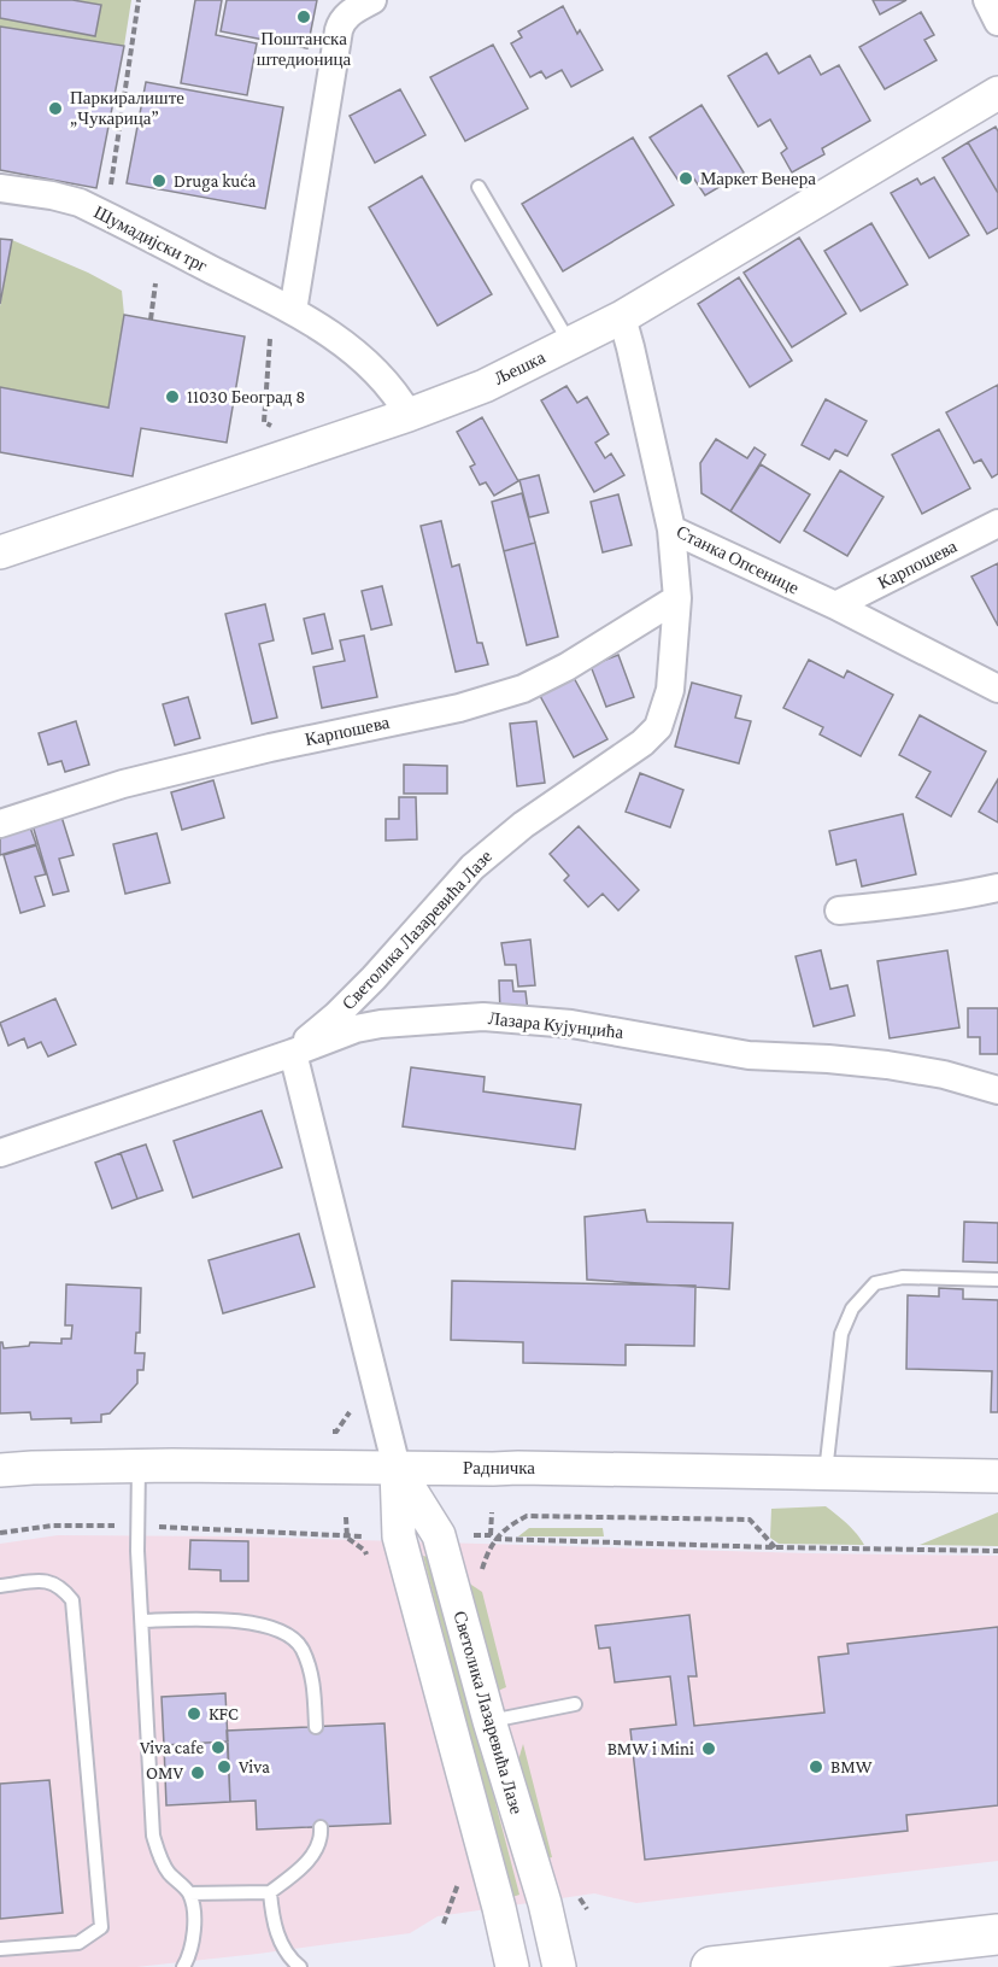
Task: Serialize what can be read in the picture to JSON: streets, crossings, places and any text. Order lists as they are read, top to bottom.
{
  "streets": {
    "street": [
      "Шумадијски трг",
      "Љешка",
      "Станка Опсенице",
      "Карпошева",
      "Светолика Лазаревића Лазе",
      "Лазара Кујунџића",
      "Радничка"
    ]
  },
  "crossings": [
    ["Шумадијски трг", "Љешка"],
    ["Љешка", "Станка Опсенице"],
    ["Станка Опсенице", "Карпошева"],
    ["Станка Опсенице", "Светолика Лазаревића Лазе"],
    ["Карпошева", "Светолика Лазаревића Лазе"],
    ["Светолика Лазаревића Лазе", "Лазара Кујунџића"],
    ["Светолика Лазаревића Лазе", "Радничка"]
  ],
  "places": [
    "Поштанска штедионица",
    "Паркиралиште „Чукарица”",
    "Маркет Венера",
    "Druga kuća",
    "11030 Београд 8",
    "KFC",
    "Viva cafe",
    "BMW i Mini",
    "Viva",
    "BMW",
    "OMV"
  ]
}
